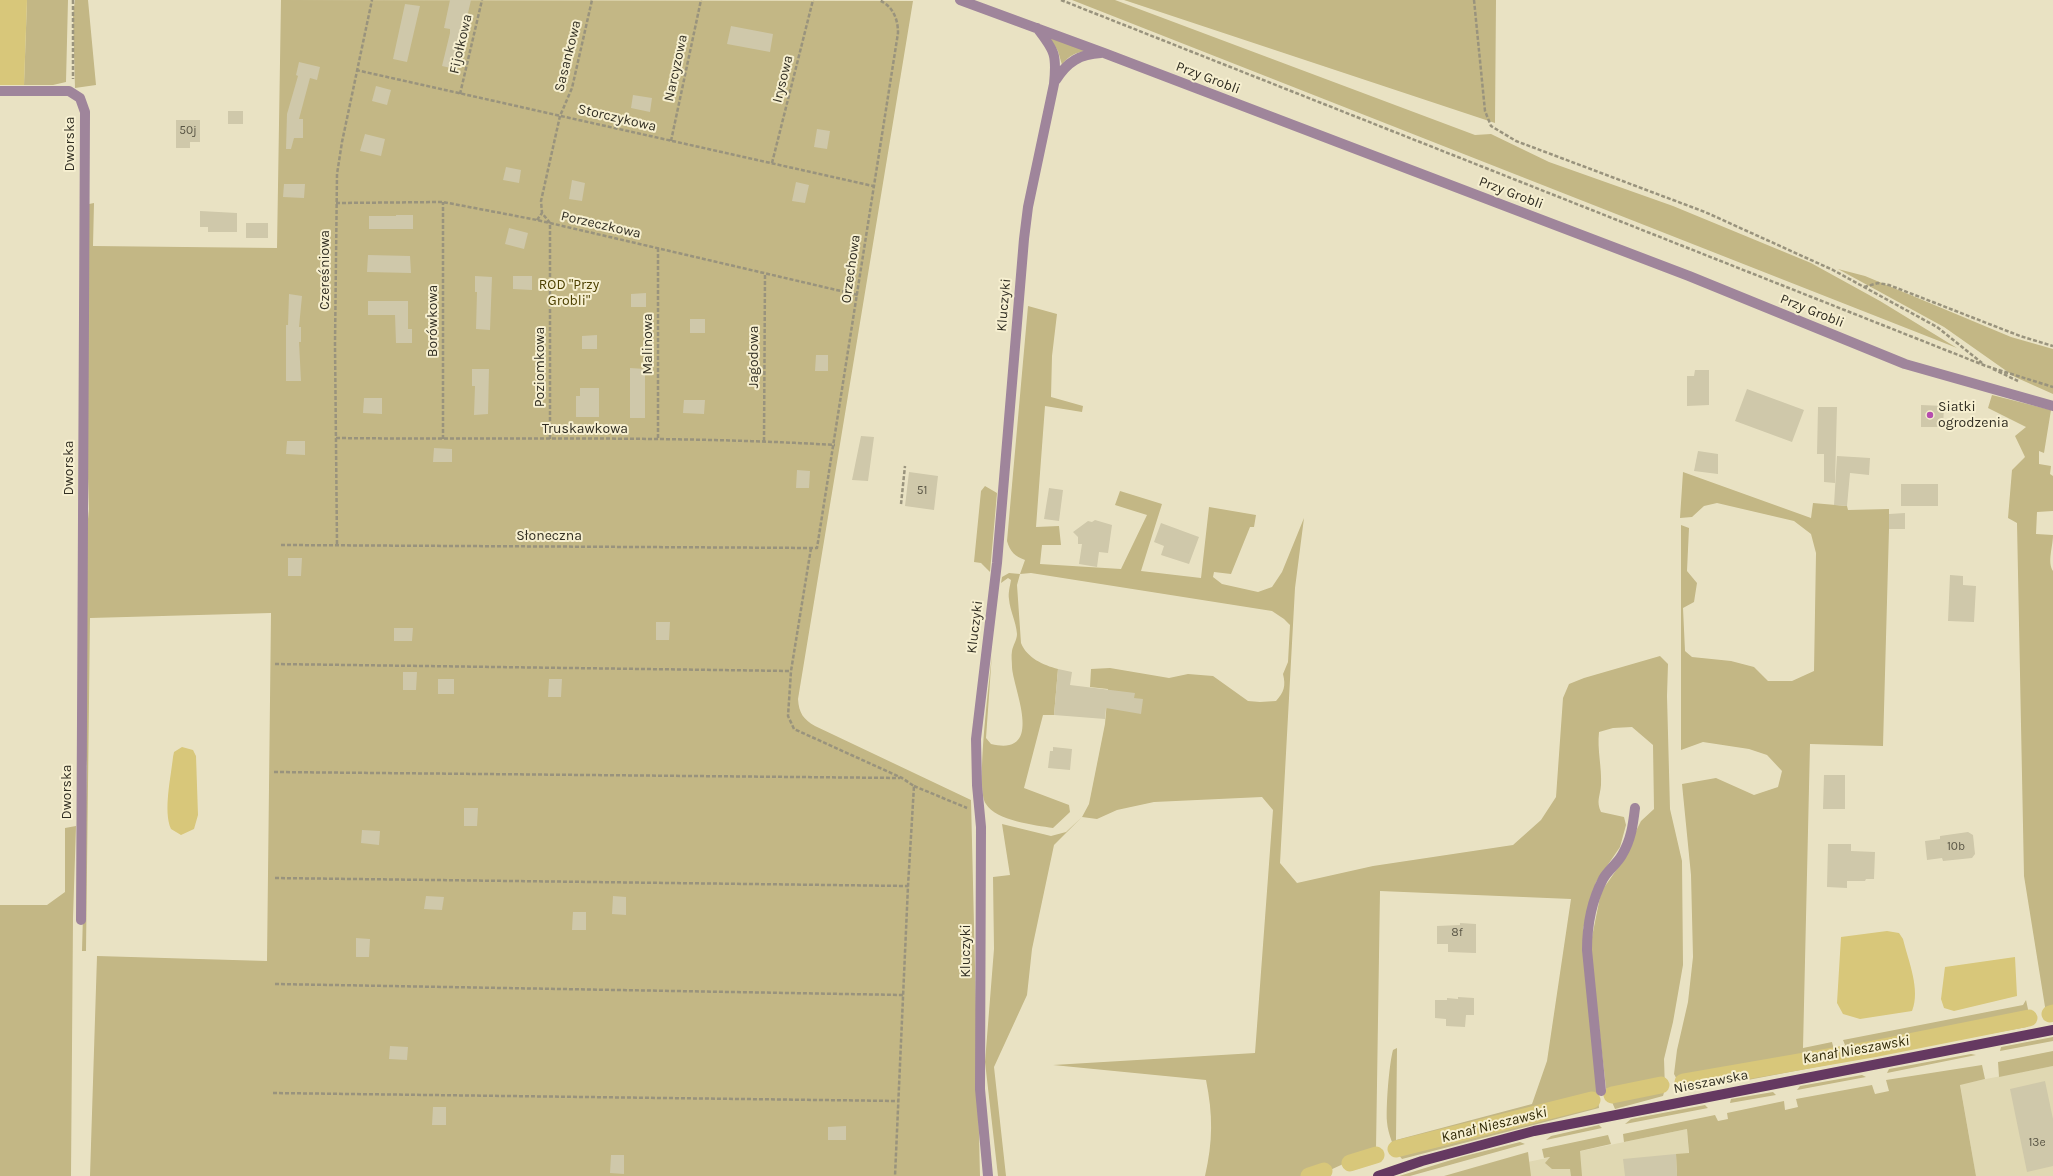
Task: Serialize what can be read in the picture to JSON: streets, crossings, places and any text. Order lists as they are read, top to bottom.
{
  "streets": {
    "main road": ["Nieszawska"],
    "street": ["Przy Grobli", "Dworska", "Kluczyki"],
    "path": [
      "Fijołkowa",
      "Sasankowa",
      "Narcyzowa",
      "Irysowa",
      "Storczykowa",
      "Porzeczkowa",
      "Orzechowa",
      "Czereśniowa",
      "Borówkowa",
      "Malinowa",
      "Jagodowa",
      "Poziomkowa",
      "Truskawkowa",
      "Słoneczna"
    ]
  },
  "crossings": [
    ["Fijołkowa", "Storczykowa"],
    ["Sasankowa", "Storczykowa"],
    ["Narcyzowa", "Storczykowa"],
    ["Przy Grobli", "Kluczyki"],
    ["Irysowa", "Storczykowa"],
    ["Storczykowa", "Orzechowa"],
    ["Storczykowa", "Czereśniowa"],
    ["Porzeczkowa", "Orzechowa"],
    ["Porzeczkowa", "Czereśniowa"],
    ["Porzeczkowa", "Borówkowa"],
    ["Porzeczkowa", "Malinowa"],
    ["Porzeczkowa", "Jagodowa"],
    ["Porzeczkowa", "Poziomkowa"],
    ["Orzechowa", "Truskawkowa"],
    ["Orzechowa", "Słoneczna"],
    ["Czereśniowa", "Truskawkowa"],
    ["Czereśniowa", "Słoneczna"],
    ["Borówkowa", "Truskawkowa"],
    ["Malinowa", "Truskawkowa"],
    ["Jagodowa", "Truskawkowa"],
    ["Poziomkowa", "Truskawkowa"]
  ],
  "water": ["Kanał Nieszawski"],
  "parks": ["ROD \"Przy Grobli\""],
  "places": ["Siatki ogrodzenia"],
  "house_numbers": [
    "50j",
    "51",
    "10b",
    "8f",
    "13e"
  ]
}
